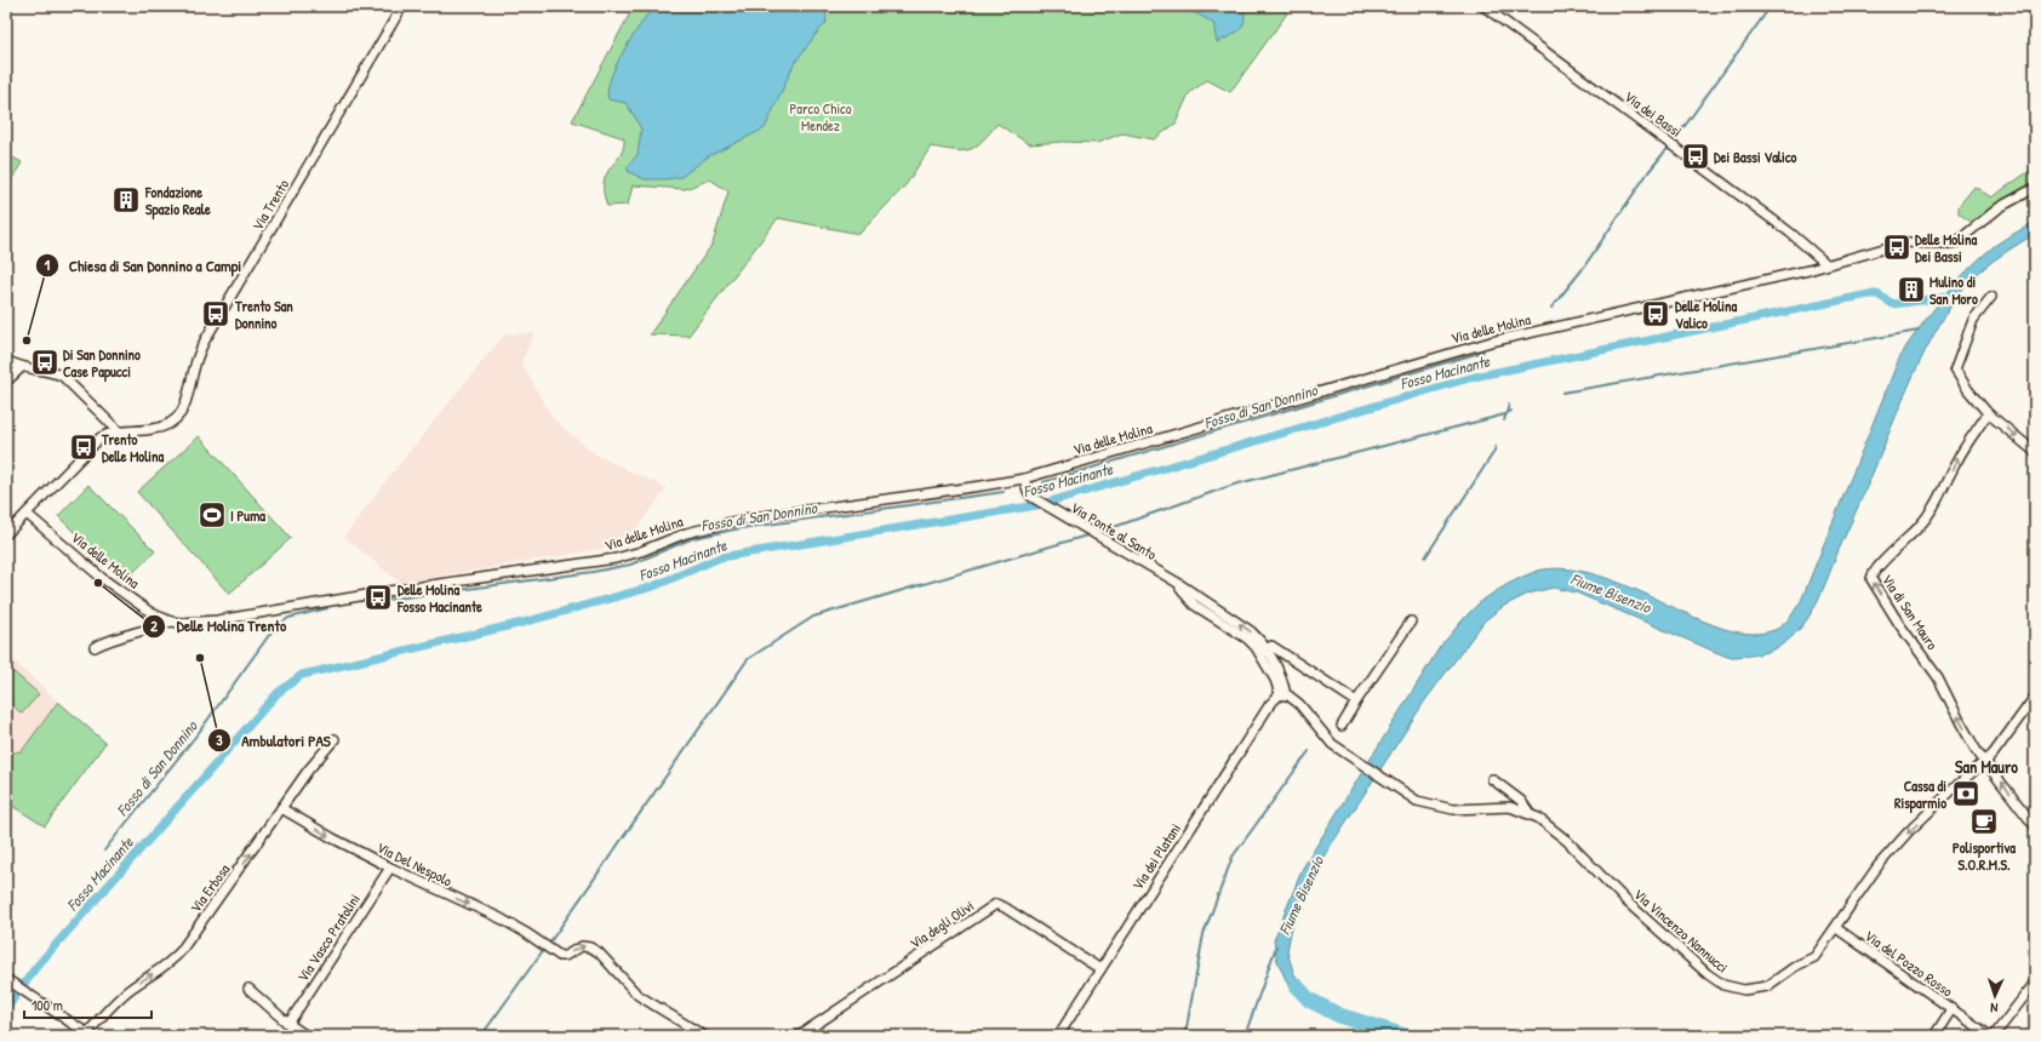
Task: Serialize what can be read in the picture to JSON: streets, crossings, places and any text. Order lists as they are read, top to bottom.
{
  "streets": {
    "street": [
      "Via dei Bassi",
      "Via Trento",
      "Via delle Molina",
      "Via Ponte al Santo",
      "Via di San Mauro",
      "Via dei Platani",
      "Via Del Nespolo",
      "Via Erbosa",
      "Via degli Olivi",
      "Via Vincenzo Nannucci",
      "Via Vasco Pratolini",
      "Via del Pozzo Rosso"
    ]
  },
  "crossings": [
    ["Via dei Bassi", "Via delle Molina"],
    ["Via Trento", "Via delle Molina"],
    ["Via delle Molina", "Via Ponte al Santo"],
    ["Via Ponte al Santo", "Via dei Platani"],
    ["Via Ponte al Santo", "Via Vincenzo Nannucci"],
    ["Via di San Mauro", "Via Vincenzo Nannucci"],
    ["Via dei Platani", "Via degli Olivi"],
    ["Via dei Platani", "Via Vincenzo Nannucci"],
    ["Via Del Nespolo", "Via Erbosa"],
    ["Via Del Nespolo", "Via Vasco Pratolini"],
    ["Via Vincenzo Nannucci", "Via del Pozzo Rosso"]
  ],
  "one_way": ["Via di San Mauro", "Via Del Nespolo", "Via Erbosa"],
  "districts": ["San Mauro"],
  "water": ["Fosso Macinante", "Fosso di San Donnino", "Fiume Bisenzio"],
  "parks": ["Parco Chico Mendez"],
  "places": {
    "bus stop": [
      "Dei Bassi Valico",
      "Delle Molina Dei Bassi",
      "Trento San Donnino",
      "Delle Molina Valico",
      "Di San Donnino Case Papucci",
      "Trento Delle Molina",
      "Delle Molina Fosso Macinante"
    ],
    "building": ["Fondazione Spazio Reale", "Mulino di San Moro"],
    "other": ["Chiesa di San Donnino a Campi", "Delle Molina Trento", "Ambulatori PAS"],
    "sports": ["I Puma"],
    "bank": ["Cassa di Risparmio"],
    "cafe": ["Polisportiva S.O.R.M.S."]
  },
  "scale_bar": "100 m",
  "north": "bottom"
}
